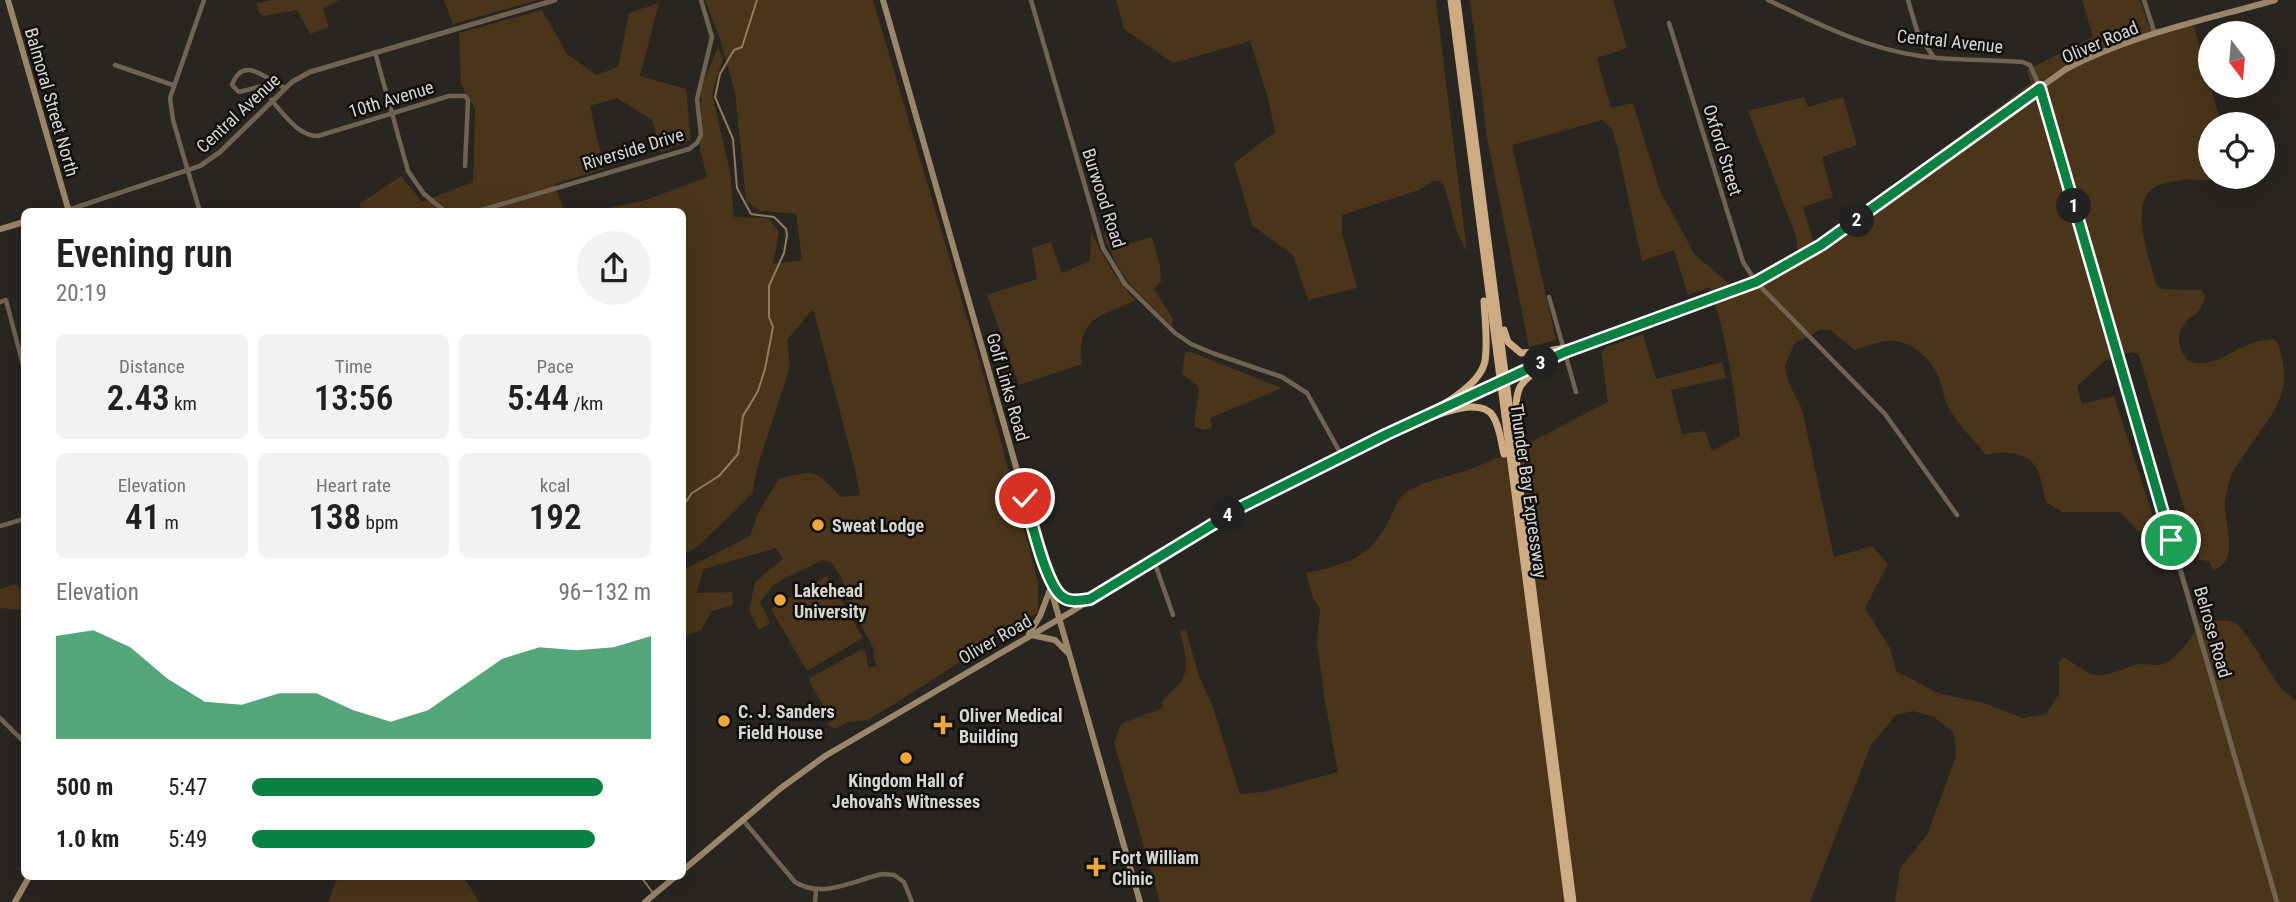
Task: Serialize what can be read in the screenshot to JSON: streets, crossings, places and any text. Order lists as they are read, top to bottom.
{
  "streets": {
    "highway": ["Thunder Bay Expressway"],
    "main road": ["Oliver Road", "Balmoral Street North", "Golf Links Road"],
    "street": [
      "Central Avenue",
      "10th Avenue",
      "Riverside Drive",
      "Oxford Street",
      "Burwood Road",
      "Belrose Road"
    ]
  },
  "crossings": [
    ["Central Avenue", "Oliver Road"],
    ["Central Avenue", "10th Avenue"],
    ["Central Avenue", "Belrose Road"],
    ["Oliver Road", "Oxford Street"],
    ["Oliver Road", "Burwood Road"],
    ["Oliver Road", "Golf Links Road"],
    ["Oliver Road", "Thunder Bay Expressway"],
    ["Oliver Road", "Belrose Road"]
  ],
  "places": {
    "other": [
      "Sweat Lodge",
      "Lakehead University",
      "C. J. Sanders Field House",
      "Kingdom Hall of Jehovah's Witnesses"
    ],
    "health": ["Oliver Medical Building", "Fort William Clinic"]
  },
  "north": "bottom",
  "page": {
    "pins": [
      "1",
      "2",
      "3",
      "4"
    ],
    "heading": ["Evening run", "20:19"],
    "stats": [
      ["Distance", "2.43 km"],
      ["Time", "13:56"],
      ["Pace", "5:44 /km"],
      ["Elevation", "41 m"],
      ["Heart rate", "138 bpm"],
      ["kcal", "192"]
    ],
    "chart": ["Elevation", "96–132 m"],
    "list": [
      {
        "name": "500 m",
        "note": "5:47"
      },
      {
        "name": "1.0 km",
        "note": "5:49"
      }
    ]
  }
}
